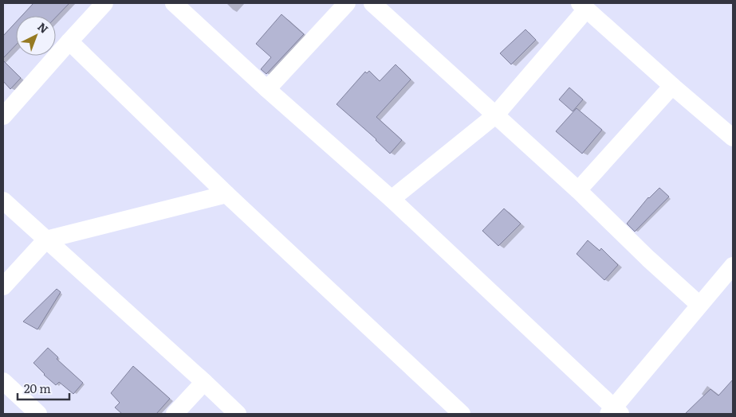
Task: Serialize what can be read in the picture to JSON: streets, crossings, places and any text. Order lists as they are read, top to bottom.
{
  "scale_bar": "20 m",
  "north": "top right"
}
